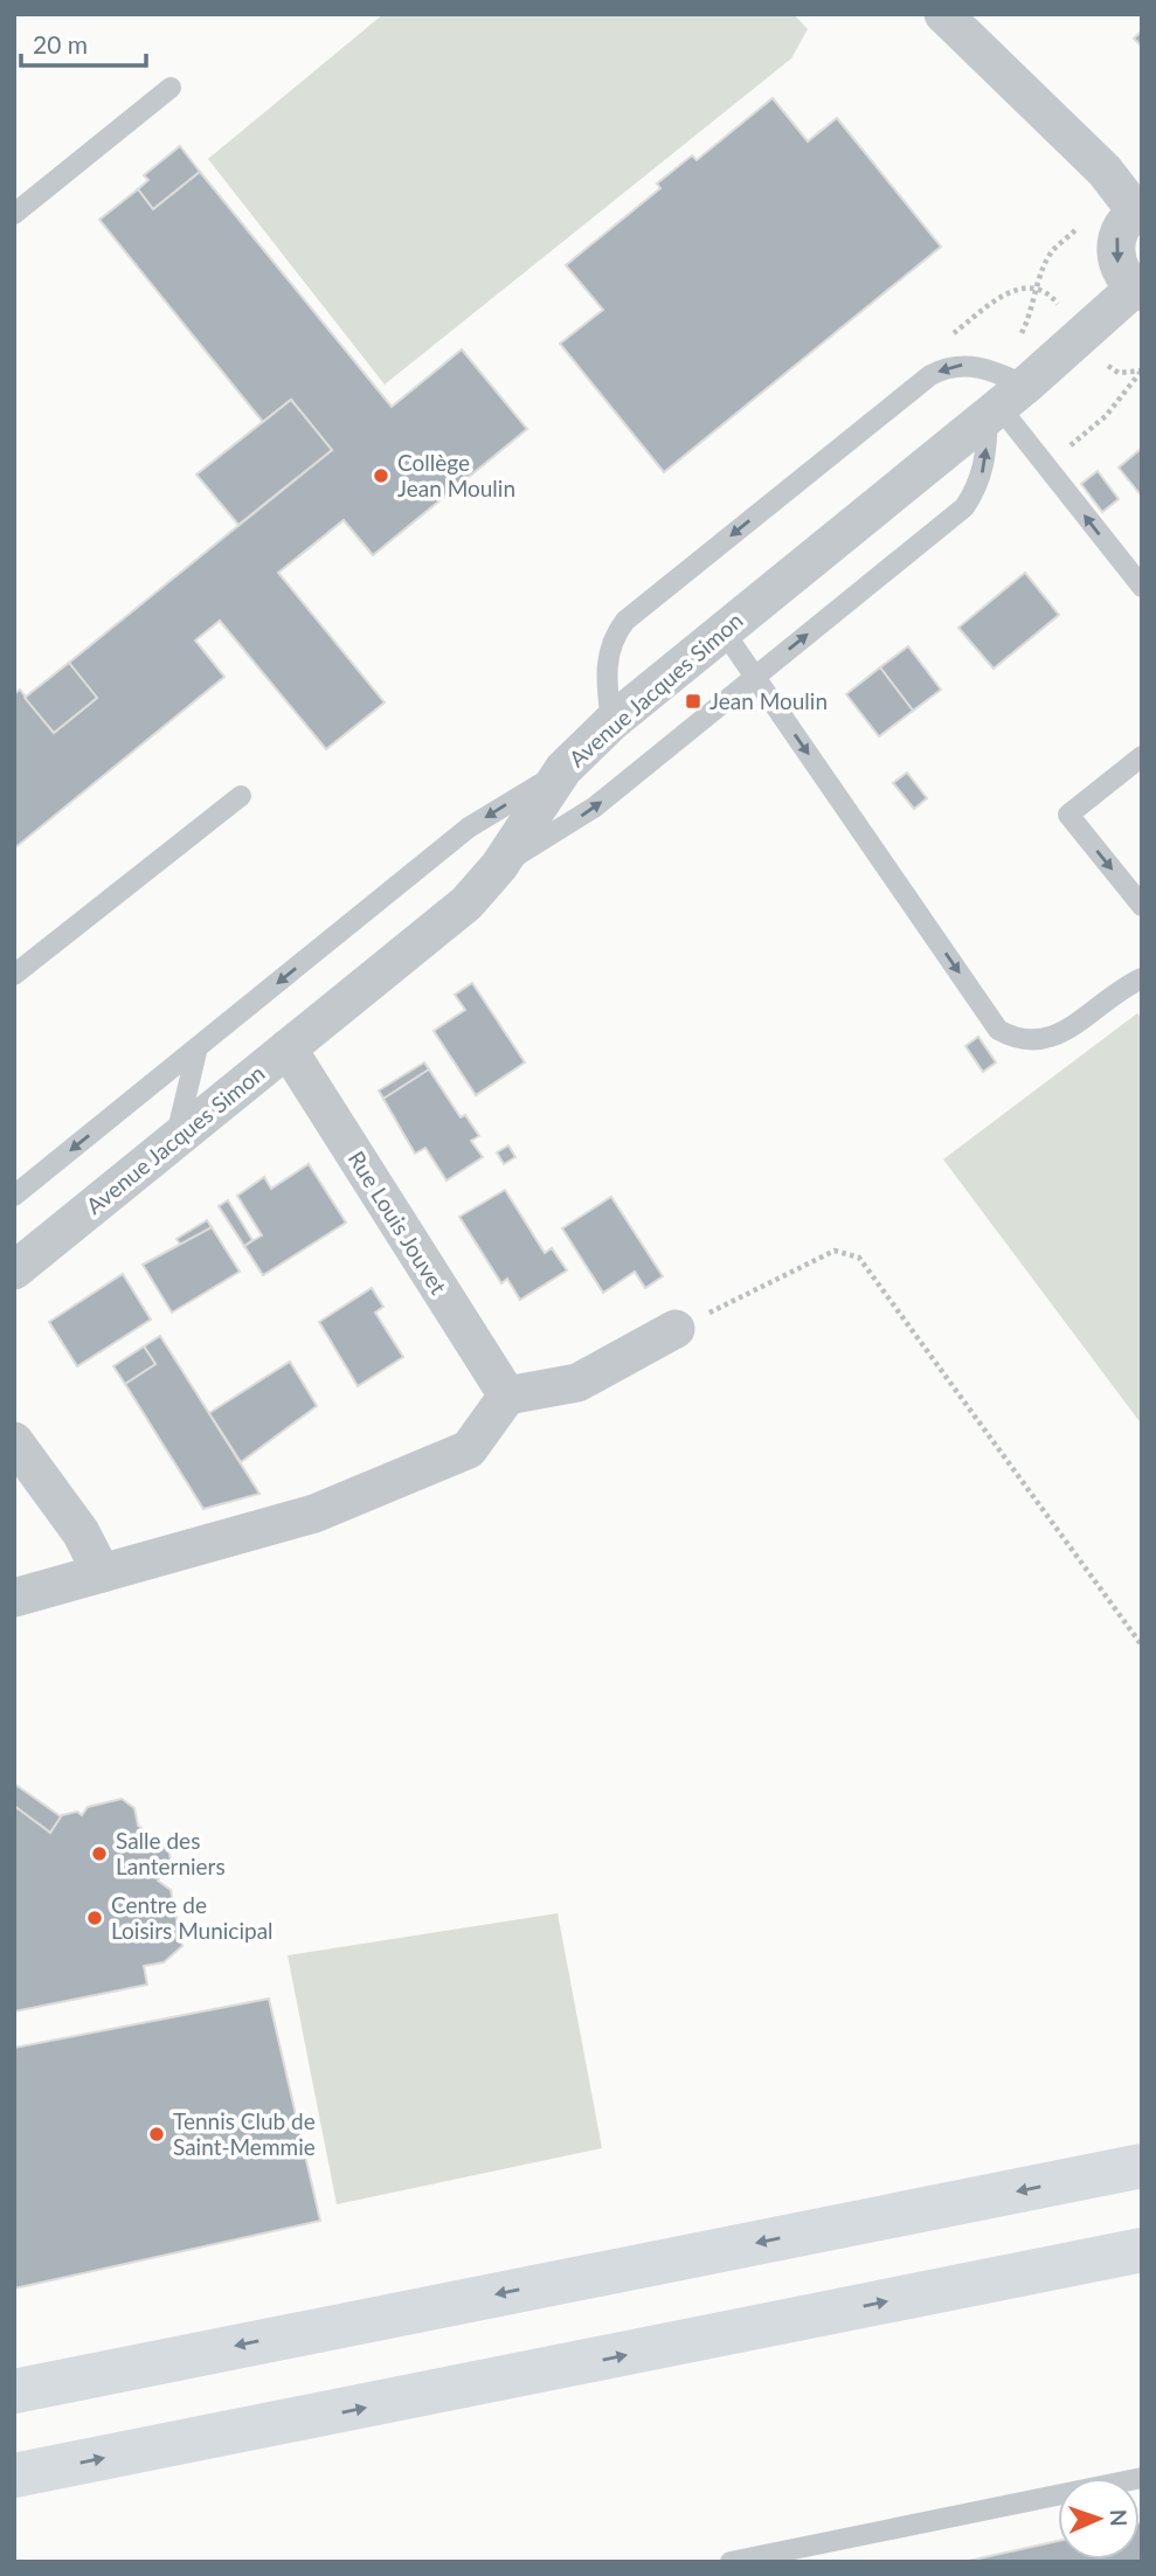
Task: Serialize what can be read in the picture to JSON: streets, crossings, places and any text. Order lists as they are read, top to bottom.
{
  "streets": {
    "street": ["Avenue Jacques Simon", "Rue Louis Jouvet"]
  },
  "crossings": [
    ["Avenue Jacques Simon", "Rue Louis Jouvet"]
  ],
  "places": {
    "other": [
      "Collège Jean Moulin",
      "Salle des Lanterniers",
      "Centre de Loisirs Municipal",
      "Tennis Club de Saint-Memmie"
    ],
    "transit": ["Jean Moulin"]
  },
  "scale_bar": "20 m",
  "north": "right"
}
